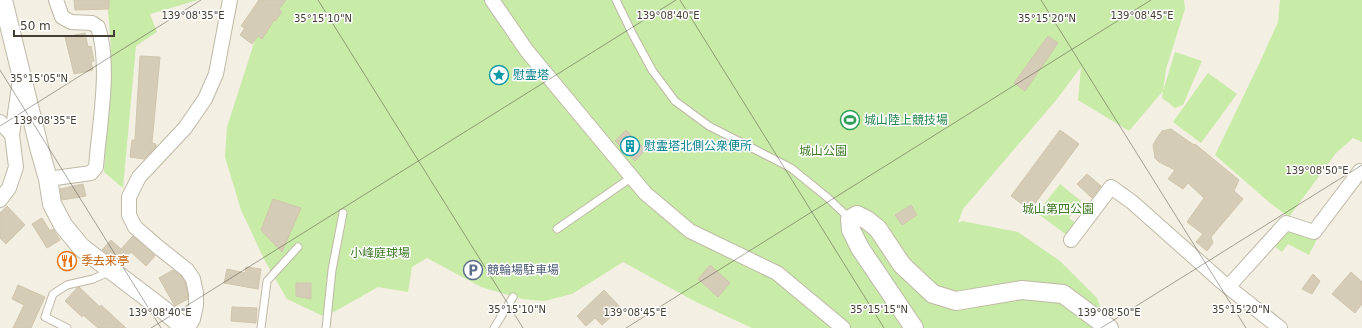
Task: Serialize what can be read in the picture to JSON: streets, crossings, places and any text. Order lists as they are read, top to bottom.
{
  "parks": ["城山公園", "城山第四公園", "小峰庭球場"],
  "places": {
    "place": ["慰霊塔"],
    "sports": ["城山陸上競技場"],
    "building": ["慰霊塔北側公衆便所"],
    "restaurant": ["季去来亭"],
    "parking": ["競輪場駐車場"]
  },
  "scale_bar": "50 m",
  "coordinates": [
    "139°08'45\"E",
    "139°08'35\"E",
    "139°08'40\"E",
    "35°15'20\"N",
    "35°15'10\"N",
    "35°15'05\"N",
    "139°08'50\"E",
    "35°15'15\"N"
  ]
}
